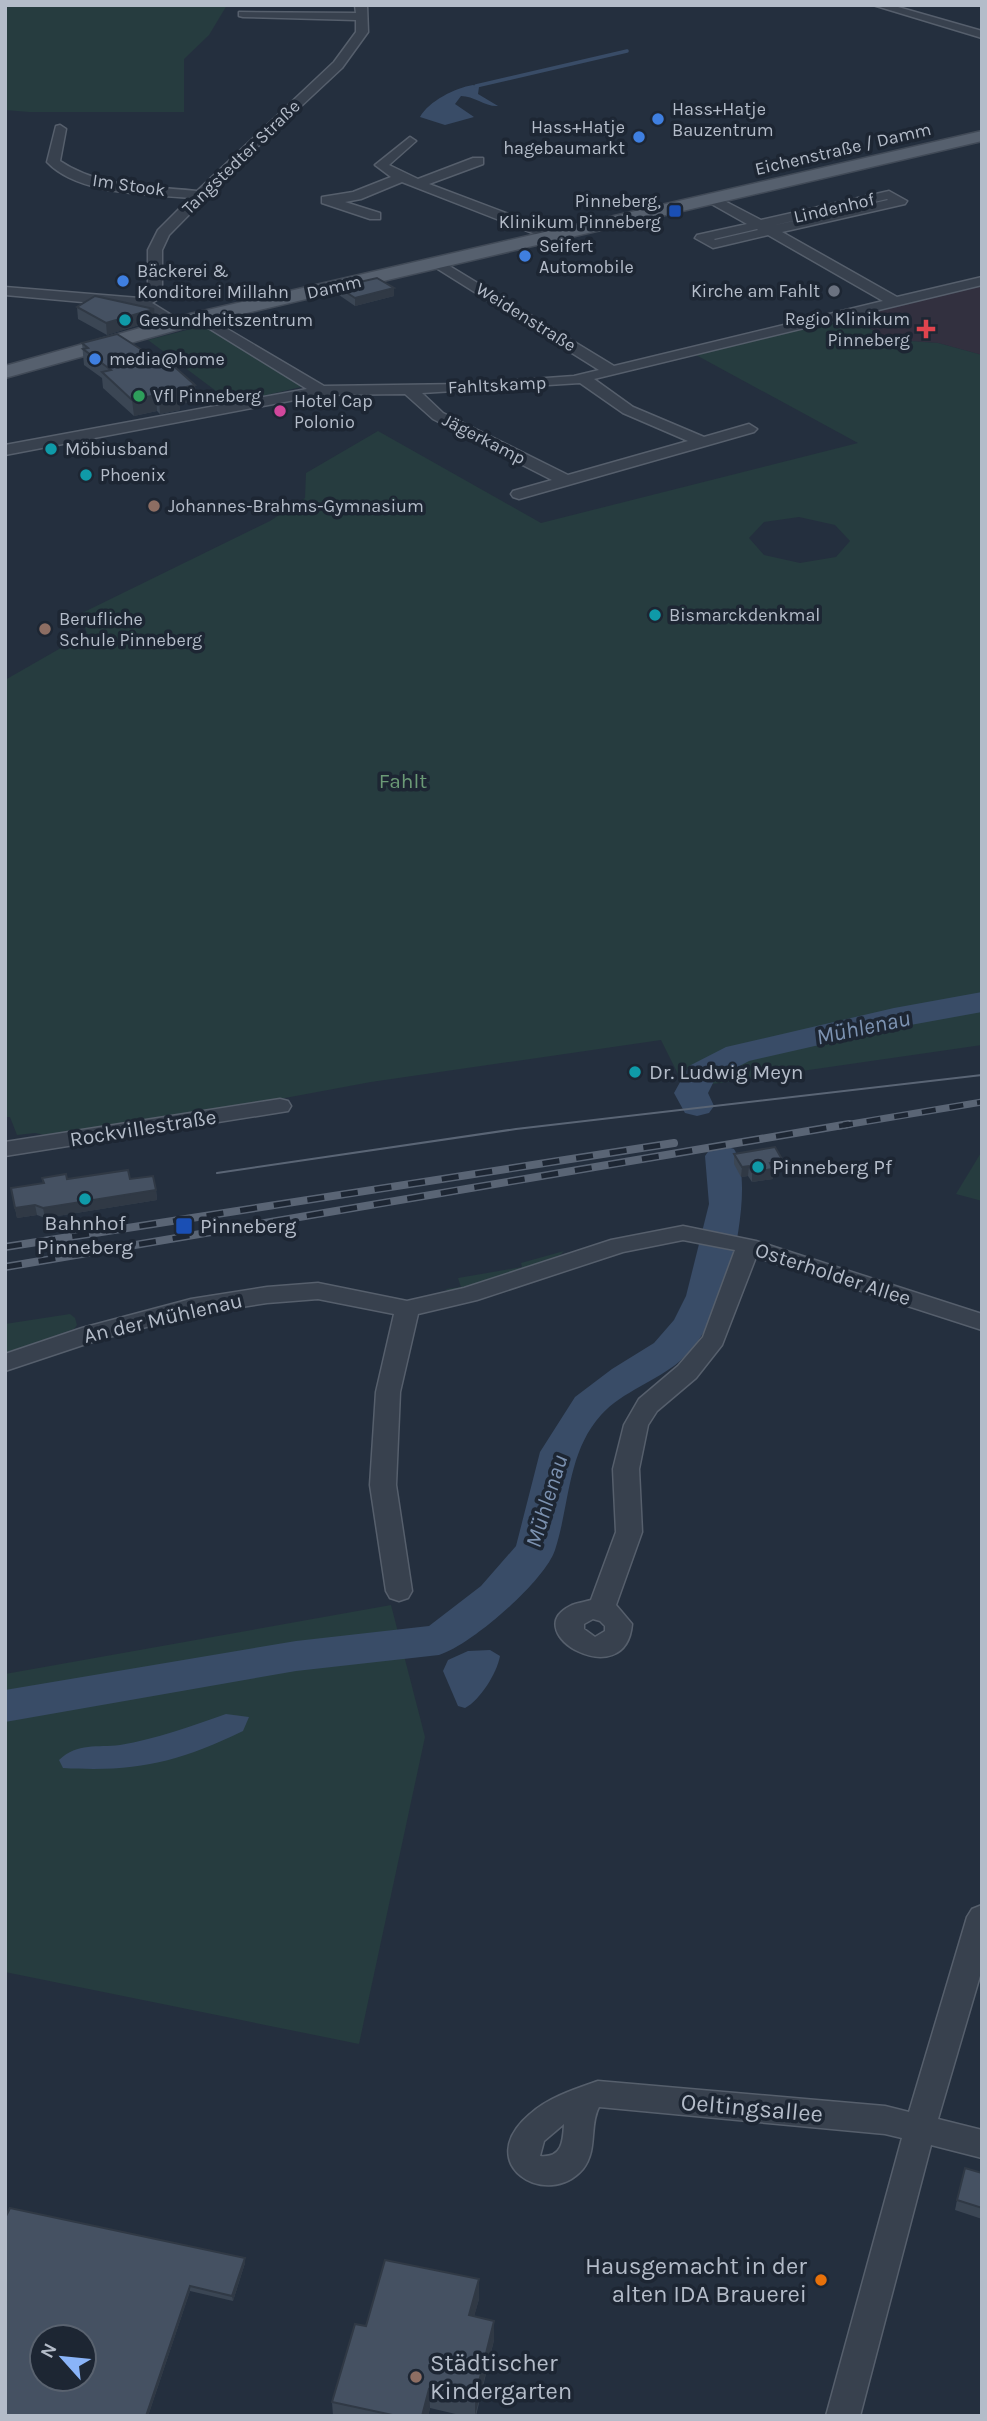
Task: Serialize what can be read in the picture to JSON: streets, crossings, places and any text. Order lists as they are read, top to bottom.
{
  "streets": {
    "main road": ["Eichenstraße / Damm", "Damm"],
    "street": [
      "Tangstedter Straße",
      "Im Stook",
      "Lindenhof",
      "Weidenstraße",
      "Fahltskamp",
      "Jägerkamp",
      "Rockvillestraße",
      "Osterholder Allee",
      "An der Mühlenau",
      "Oeltingsallee"
    ]
  },
  "crossings": [
    ["Eichenstraße / Damm", "Lindenhof"],
    ["Eichenstraße / Damm", "Damm"],
    ["Tangstedter Straße", "Im Stook"],
    ["Lindenhof", "Fahltskamp"],
    ["Damm", "Weidenstraße"],
    ["Weidenstraße", "Fahltskamp"],
    ["Fahltskamp", "Jägerkamp"],
    ["Osterholder Allee", "An der Mühlenau"]
  ],
  "water": ["Mühlenau"],
  "parks": ["Fahlt"],
  "places": {
    "other": [
      "Hass+Hatje Bauzentrum",
      "Hass+Hatje hagebaumarkt",
      "Seifert Automobile",
      "Bäckerei & Konditorei Millahn",
      "Kirche am Fahlt",
      "Gesundheitszentrum",
      "media@home",
      "Vfl Pinneberg",
      "Hotel Cap Polonio",
      "Möbiusband",
      "Phoenix",
      "Johannes-Brahms-Gymnasium",
      "Bismarckdenkmal",
      "Berufliche Schule Pinneberg",
      "Dr. Ludwig Meyn",
      "Pinneberg Pf",
      "Bahnhof Pinneberg",
      "Hausgemacht in der alten IDA Brauerei",
      "Städtischer Kindergarten"
    ],
    "transit": ["Pinneberg, Klinikum Pinneberg", "Pinneberg"],
    "health": ["Regio Klinikum Pinneberg"]
  },
  "north": "top left"
}
